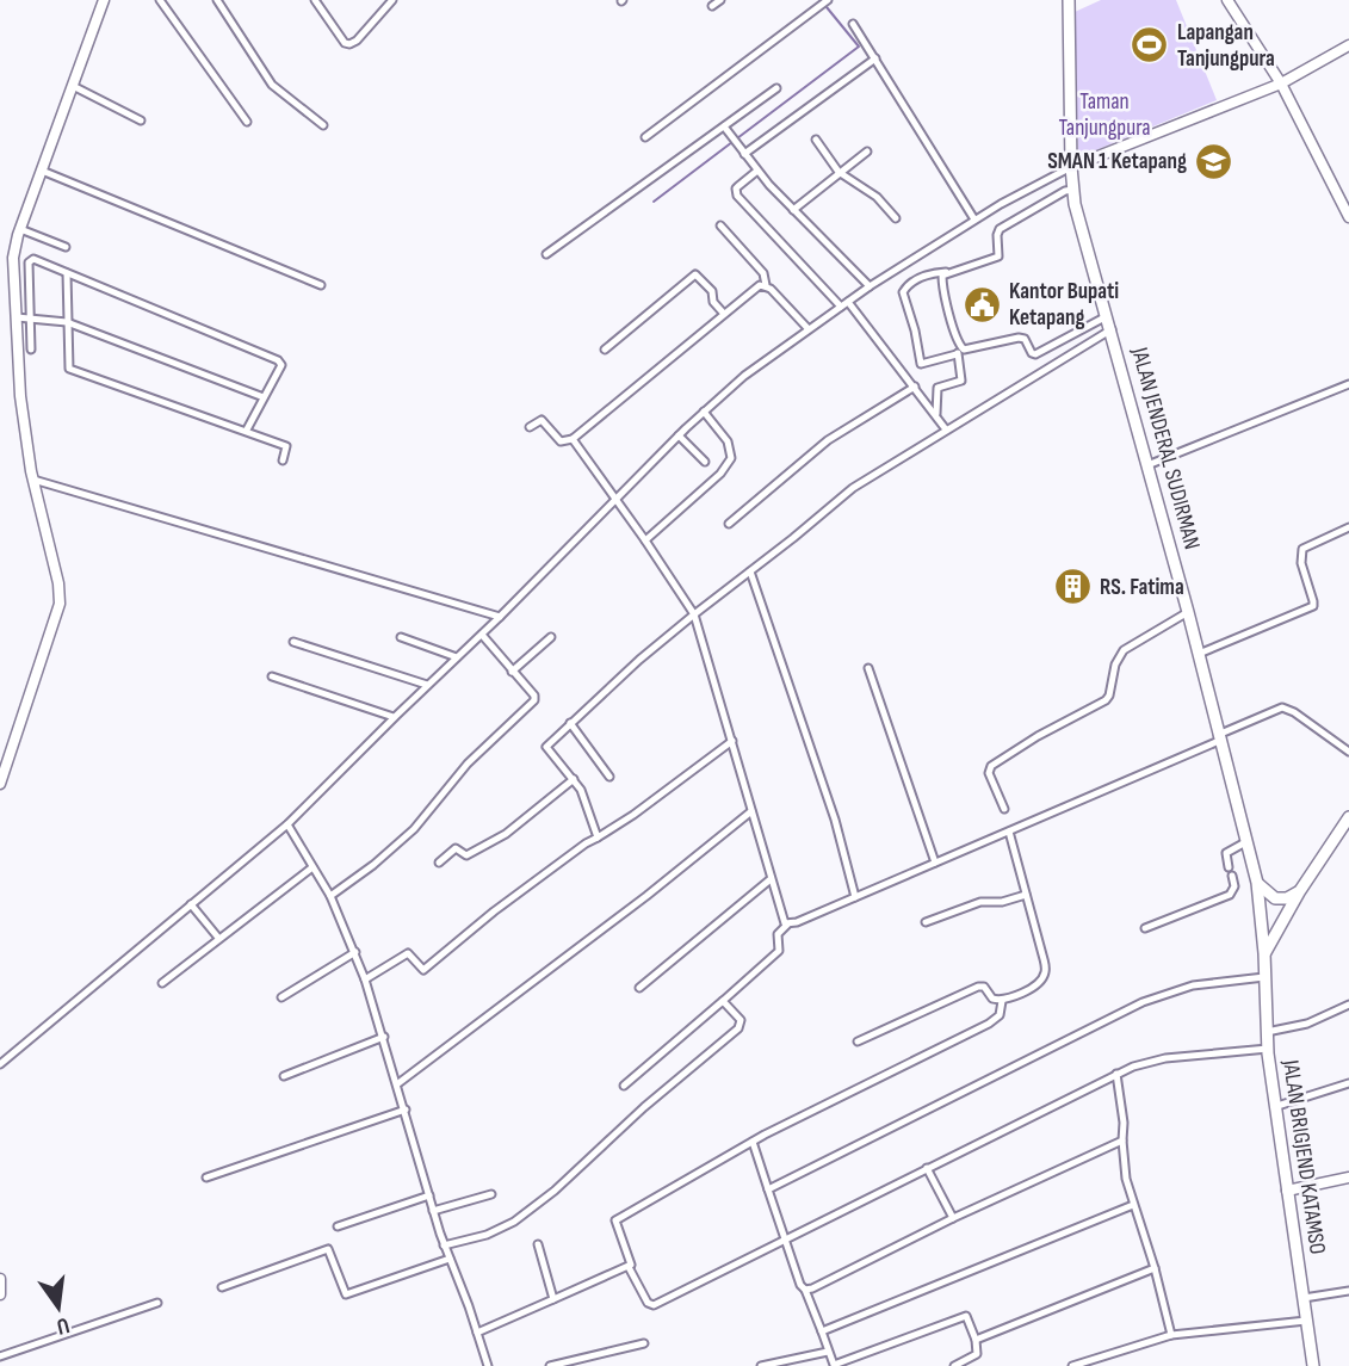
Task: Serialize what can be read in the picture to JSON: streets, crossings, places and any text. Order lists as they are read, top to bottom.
{
  "streets": {
    "main road": ["JALAN JENDERAL SUDIRMAN", "JALAN BRIGJEND KATAMSO"]
  },
  "crossings": [
    ["JALAN JENDERAL SUDIRMAN", "JALAN BRIGJEND KATAMSO"]
  ],
  "parks": ["Taman Tanjungpura"],
  "places": {
    "sports": ["Lapangan Tanjungpura"],
    "school or university": ["SMAN 1 Ketapang"],
    "public building": ["Kantor Bupati Ketapang"],
    "building": ["RS. Fatima"]
  },
  "north": "bottom"
}
